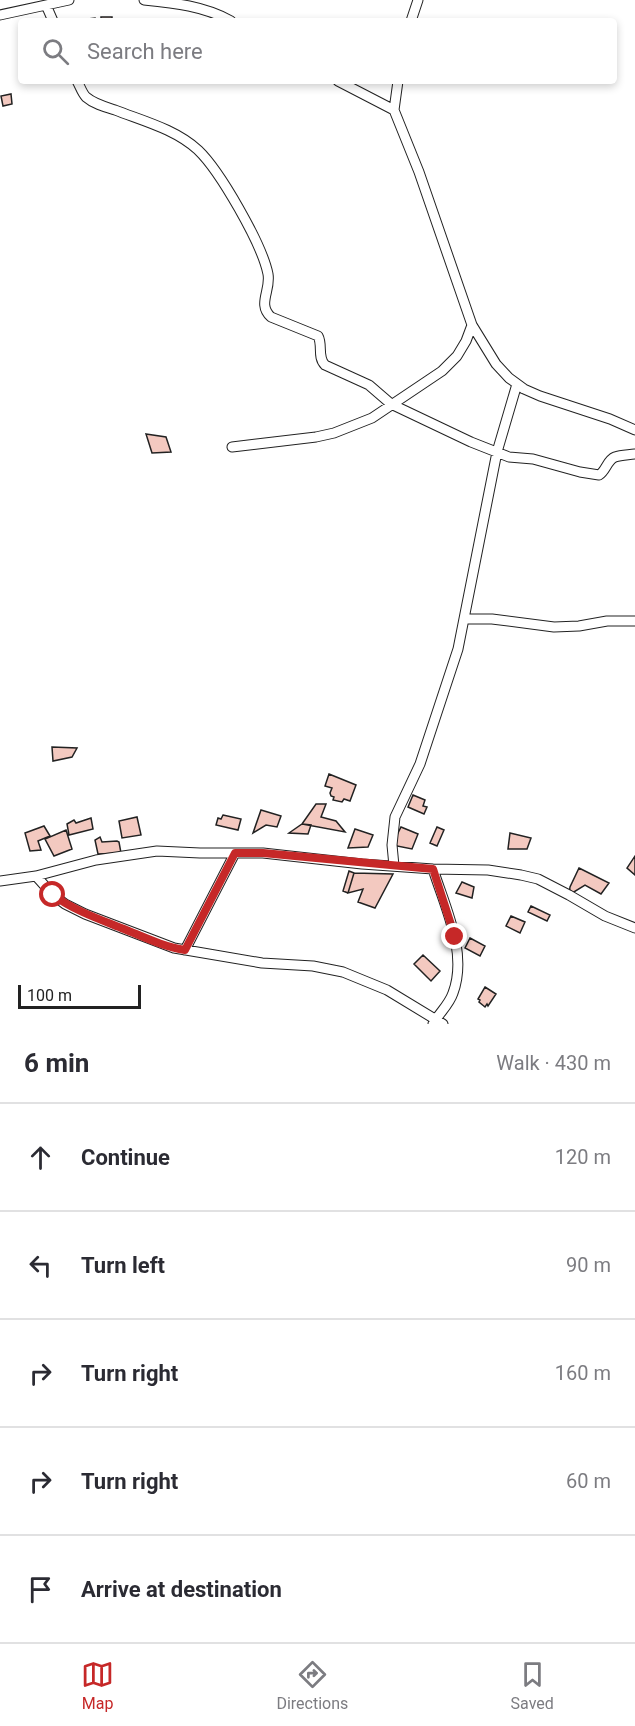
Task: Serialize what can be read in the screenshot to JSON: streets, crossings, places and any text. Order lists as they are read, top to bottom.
{
  "scale_bar": "100 m",
  "page": {
    "search": "Search here",
    "scale": "100 m",
    "heading": ["6 min", "Walk · 430 m"],
    "list": [
      ["Continue", "120 m"],
      ["Turn left", "90 m"],
      ["Turn right", "160 m"],
      ["Turn right", "60 m"],
      "Arrive at destination"
    ],
    "nav": ["Map", "Directions", "Saved"]
  }
}
